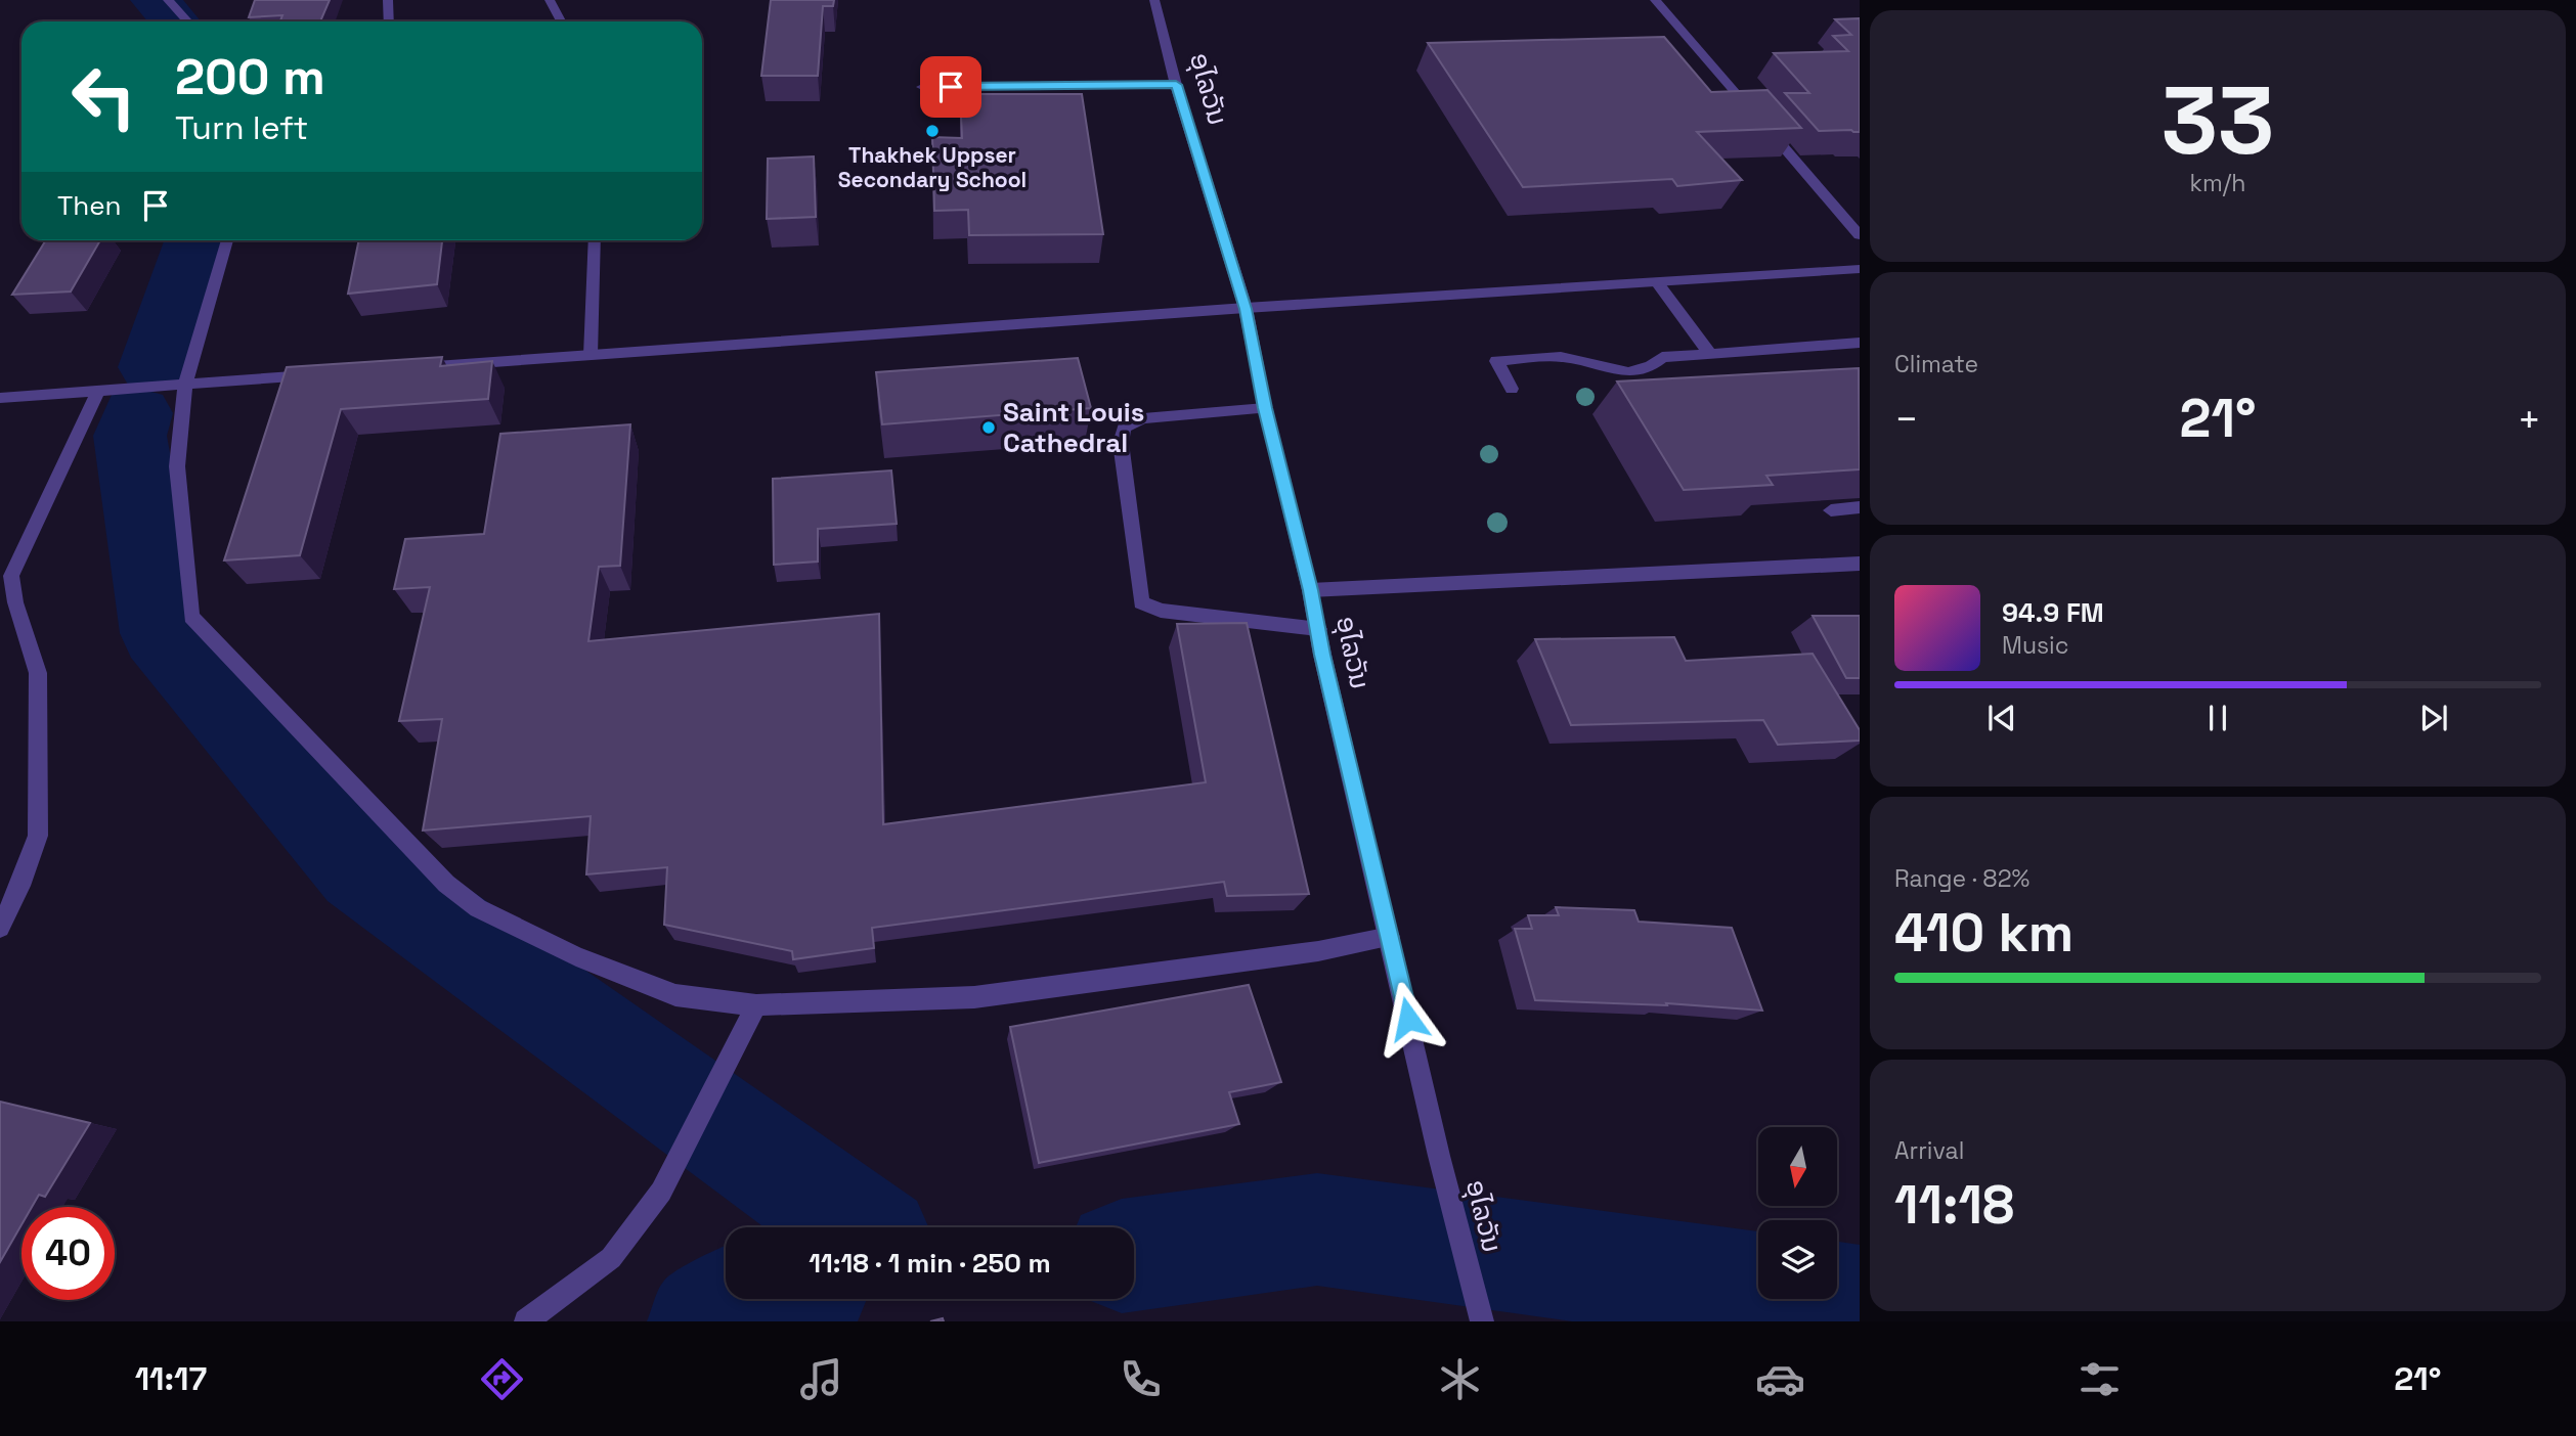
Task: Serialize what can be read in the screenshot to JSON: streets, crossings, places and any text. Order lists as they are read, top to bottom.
{
  "streets": {
    "street": ["ອຸໄລວັນ"]
  },
  "places": ["Thakhek Uppser Secondary School", "Saint Louis Cathedral"],
  "north": "bottom",
  "page": {
    "tile": [
      ["33", "km/h"],
      "Climate",
      ["Range · 82%", "410 km"],
      ["Arrival", "11:18"]
    ],
    "turn": ["200 m", "Turn left"],
    "then": "Then",
    "heat": ["−", "21°", "+"],
    "song": ["94.9 FM", "Music"],
    "limit": "40",
    "trip": "11:18 · 1 min · 250 m",
    "tabs": ["11:17", "21°"]
  }
}
